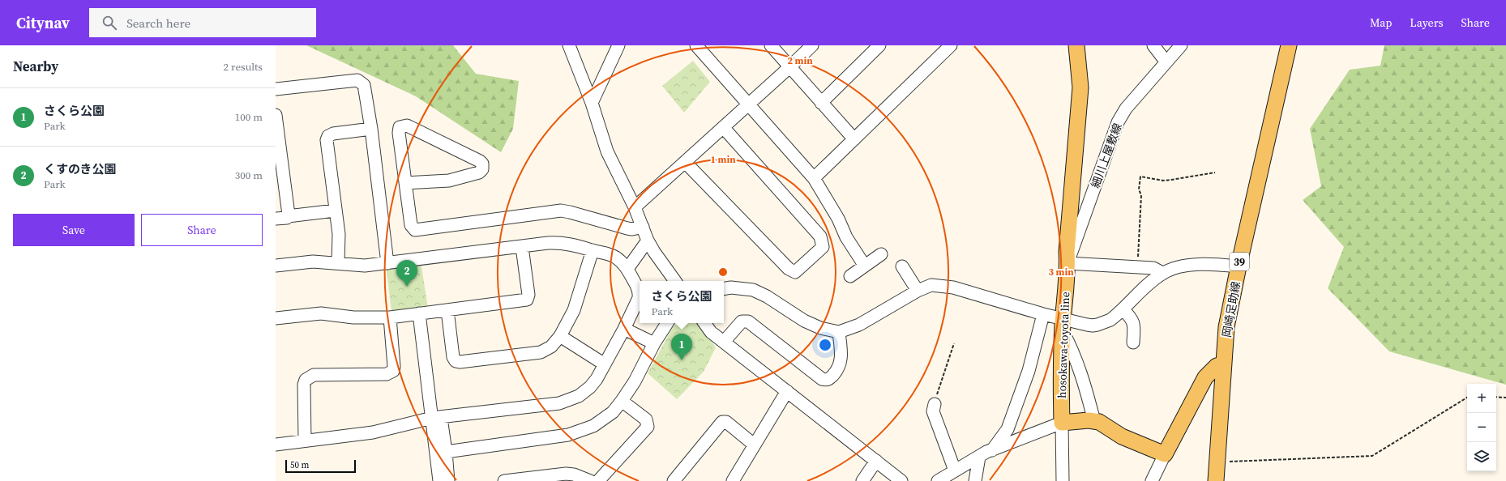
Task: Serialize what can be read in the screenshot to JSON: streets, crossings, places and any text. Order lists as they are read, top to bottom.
{
  "streets": {
    "main road": ["39", "岡崎足助線", "hosokawa-toyota line"],
    "street": ["細川上屋敷線"]
  },
  "crossings": [
    ["細川上屋敷線", "hosokawa-toyota line"]
  ],
  "scale_bar": "50 m",
  "page": {
    "header": "Citynav",
    "search": "Search here",
    "nav": ["Map", "Layers", "Share"],
    "heading": ["Nearby", "2 results"],
    "list": [
      {
        "mark": "1",
        "name": "さくら公園",
        "note": "Park",
        "value": "100 m"
      },
      {
        "mark": "2",
        "name": "くすのき公園",
        "note": "Park",
        "value": "300 m"
      }
    ],
    "buttons": ["Save", "Share"],
    "pins": ["2", "1"],
    "popup": ["さくら公園", "Park"],
    "map_buttons": ["+", "−"],
    "scale": "50 m"
  },
  "rings": ["2 min", "1 min", "3 min"]
}
